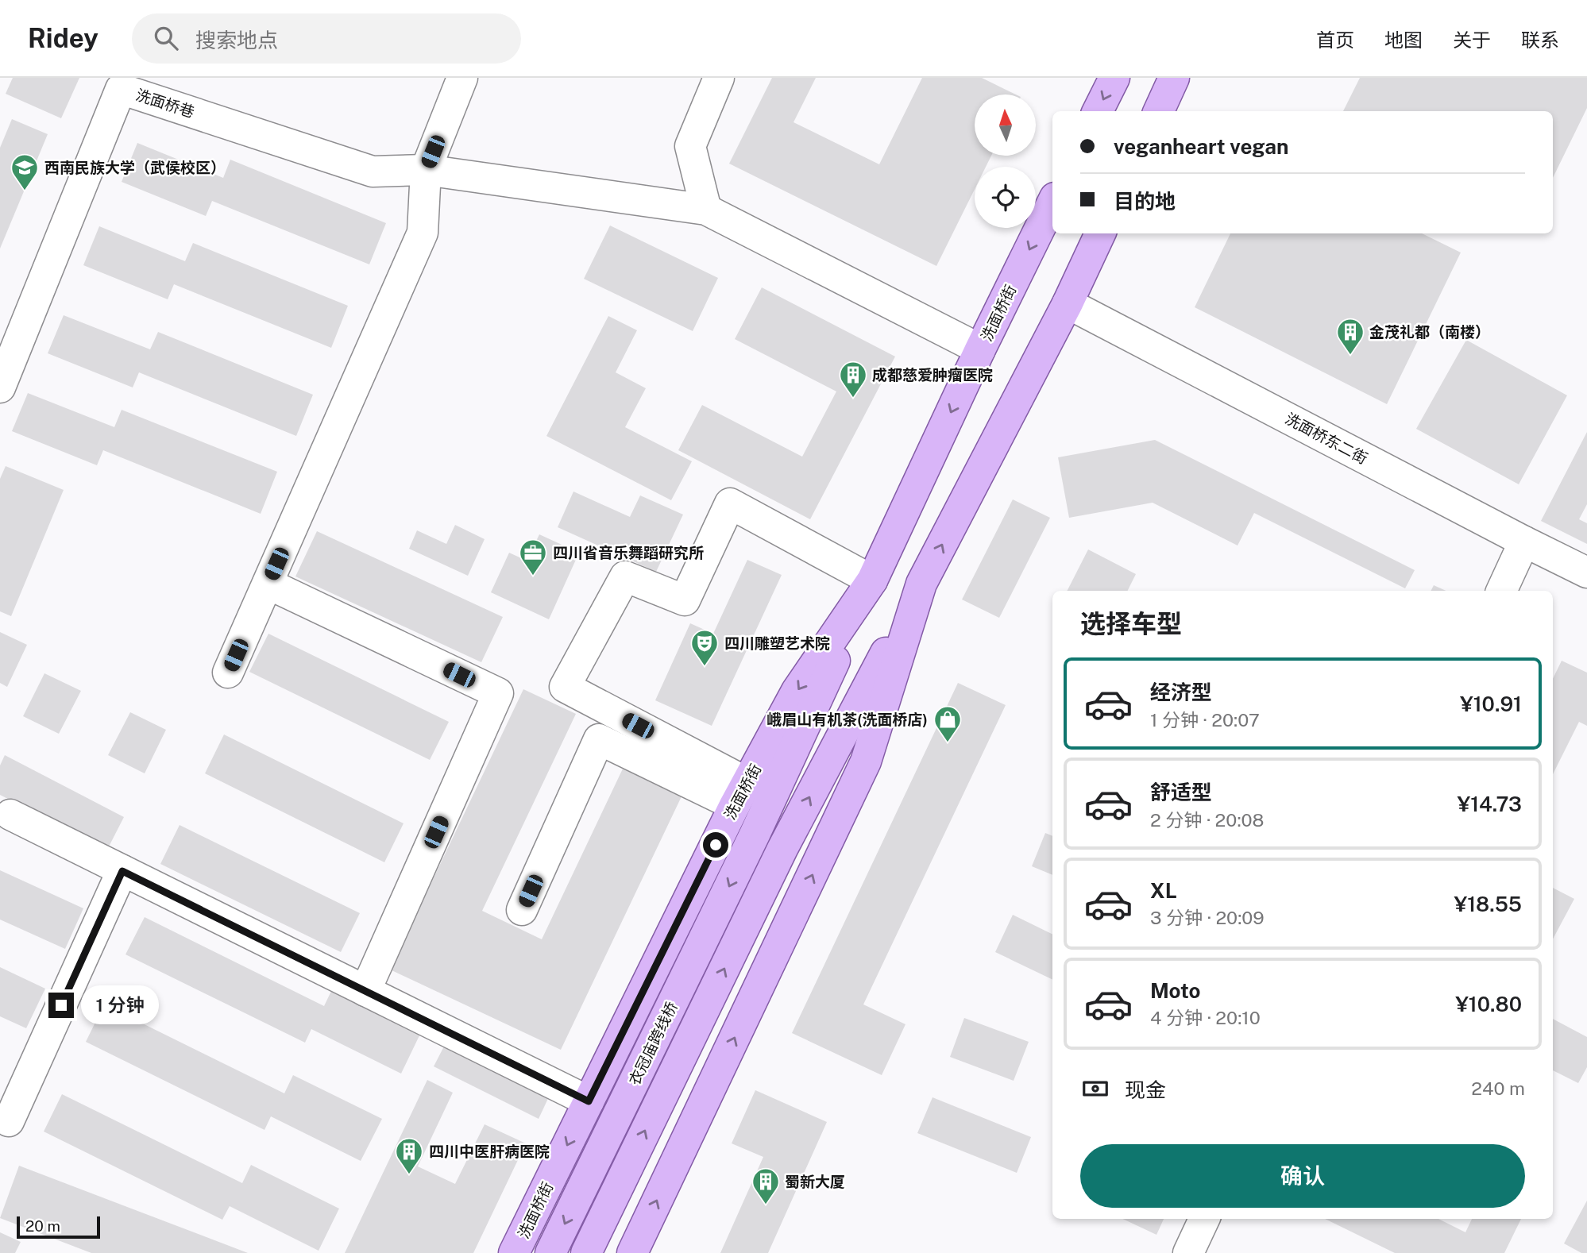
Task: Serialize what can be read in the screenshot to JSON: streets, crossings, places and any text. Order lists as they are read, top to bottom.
{
  "streets": {
    "main road": ["洗面桥街", "衣冠庙跨线桥"],
    "street": ["洗面桥巷", "洗面桥东二街"]
  },
  "crossings": [
    ["洗面桥街", "衣冠庙跨线桥"]
  ],
  "places": {
    "school or university": ["西南民族大学（武侯校区）"],
    "building": [
      "金茂礼都（南楼）",
      "成都慈爱肿瘤医院",
      "四川中医肝病医院",
      "蜀新大厦"
    ],
    "office": ["四川省音乐舞蹈研究所"],
    "theatre": ["四川雕塑艺术院"],
    "shop": ["峨眉山有机茶(洗面桥店)"]
  },
  "scale_bar": "20 m",
  "north": "top",
  "page": {
    "header": "Ridey",
    "search": "搜索地点",
    "nav": [
      "首页",
      "地图",
      "关于",
      "联系"
    ],
    "banner": ["veganheart vegan", "目的地"],
    "heading": "选择车型",
    "list": [
      {
        "name": "经济型",
        "note": "1 分钟 · 20:07",
        "value": "¥10.91"
      },
      {
        "name": "舒适型",
        "note": "2 分钟 · 20:08",
        "value": "¥14.73"
      },
      {
        "name": "XL",
        "note": "3 分钟 · 20:09",
        "value": "¥18.55"
      },
      {
        "name": "Moto",
        "note": "4 分钟 · 20:10",
        "value": "¥10.80"
      }
    ],
    "bubble": "1 分钟",
    "pay": ["现金", "240 m"],
    "buttons": "确认",
    "scale": "20 m"
  }
}
